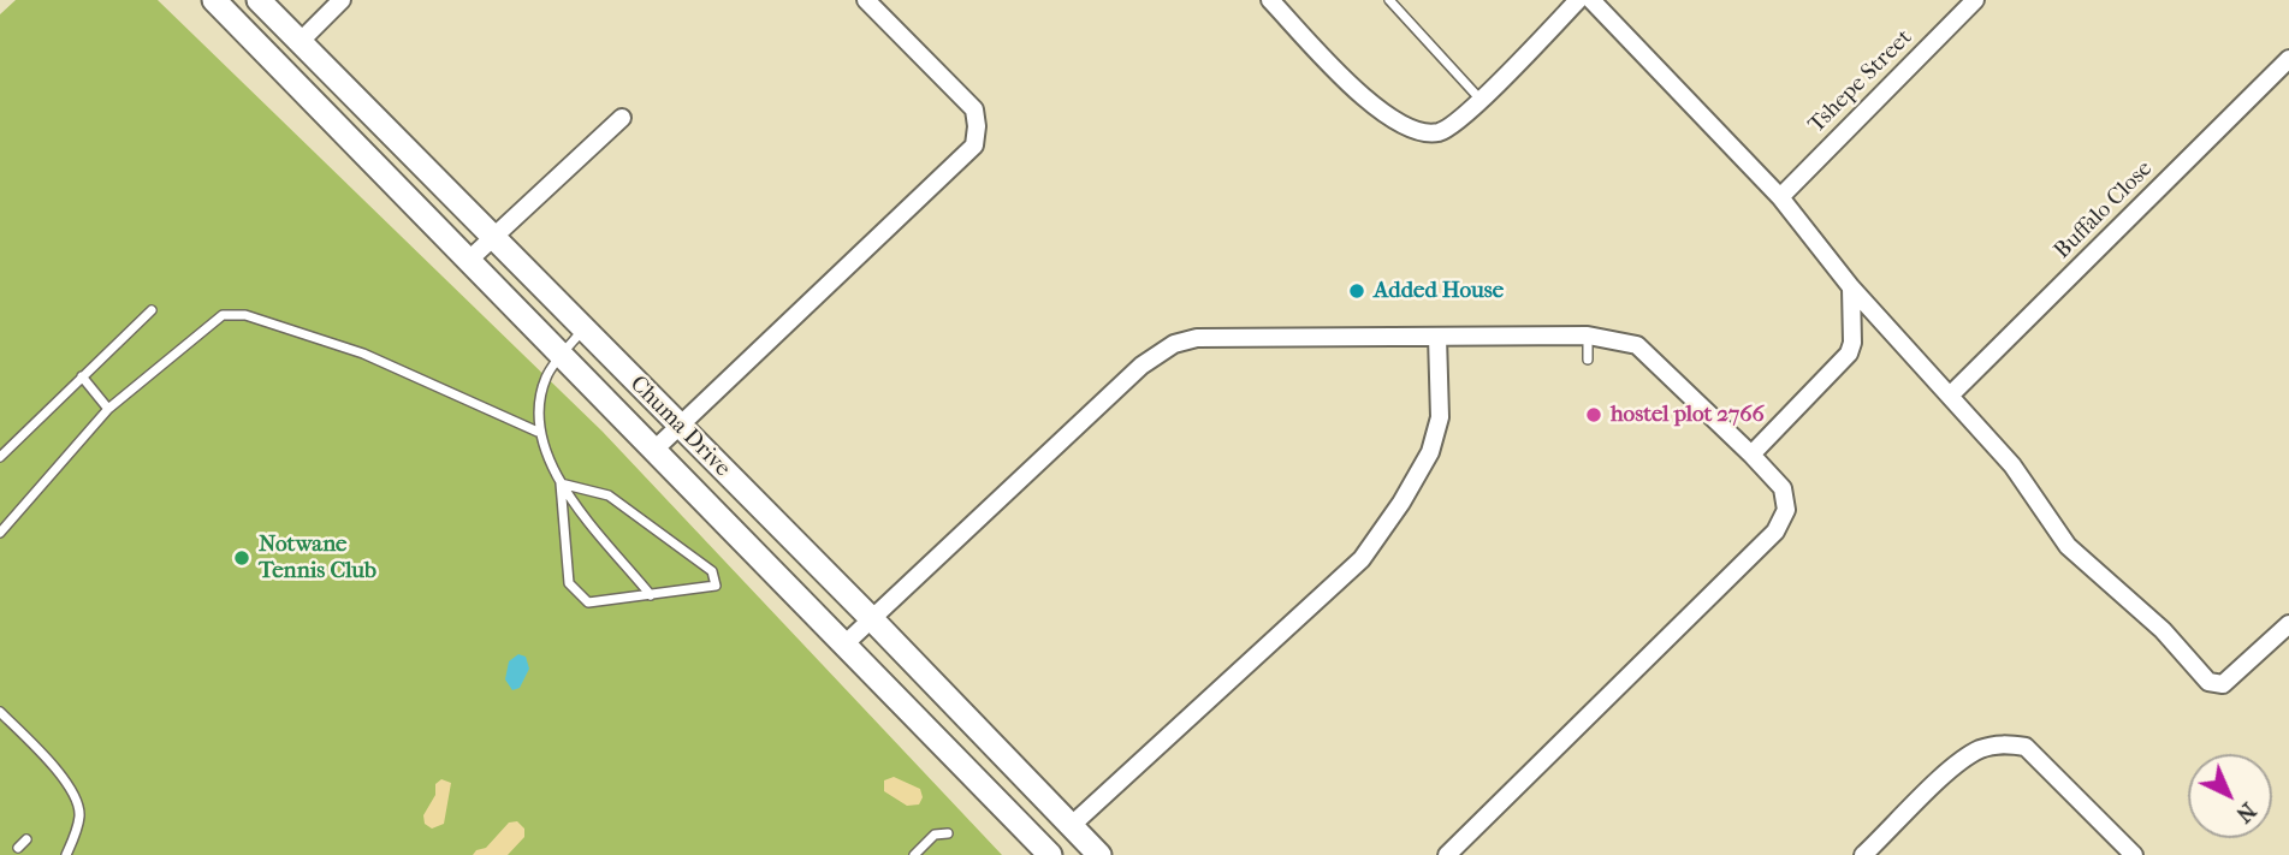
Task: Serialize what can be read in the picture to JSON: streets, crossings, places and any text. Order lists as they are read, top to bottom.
{
  "streets": {
    "main road": ["Chuma Drive"],
    "street": ["Tshepe Street", "Buffalo Close"]
  },
  "places": ["Added House", "hostel plot 2766", "Notwane Tennis Club"],
  "north": "bottom right"
}
